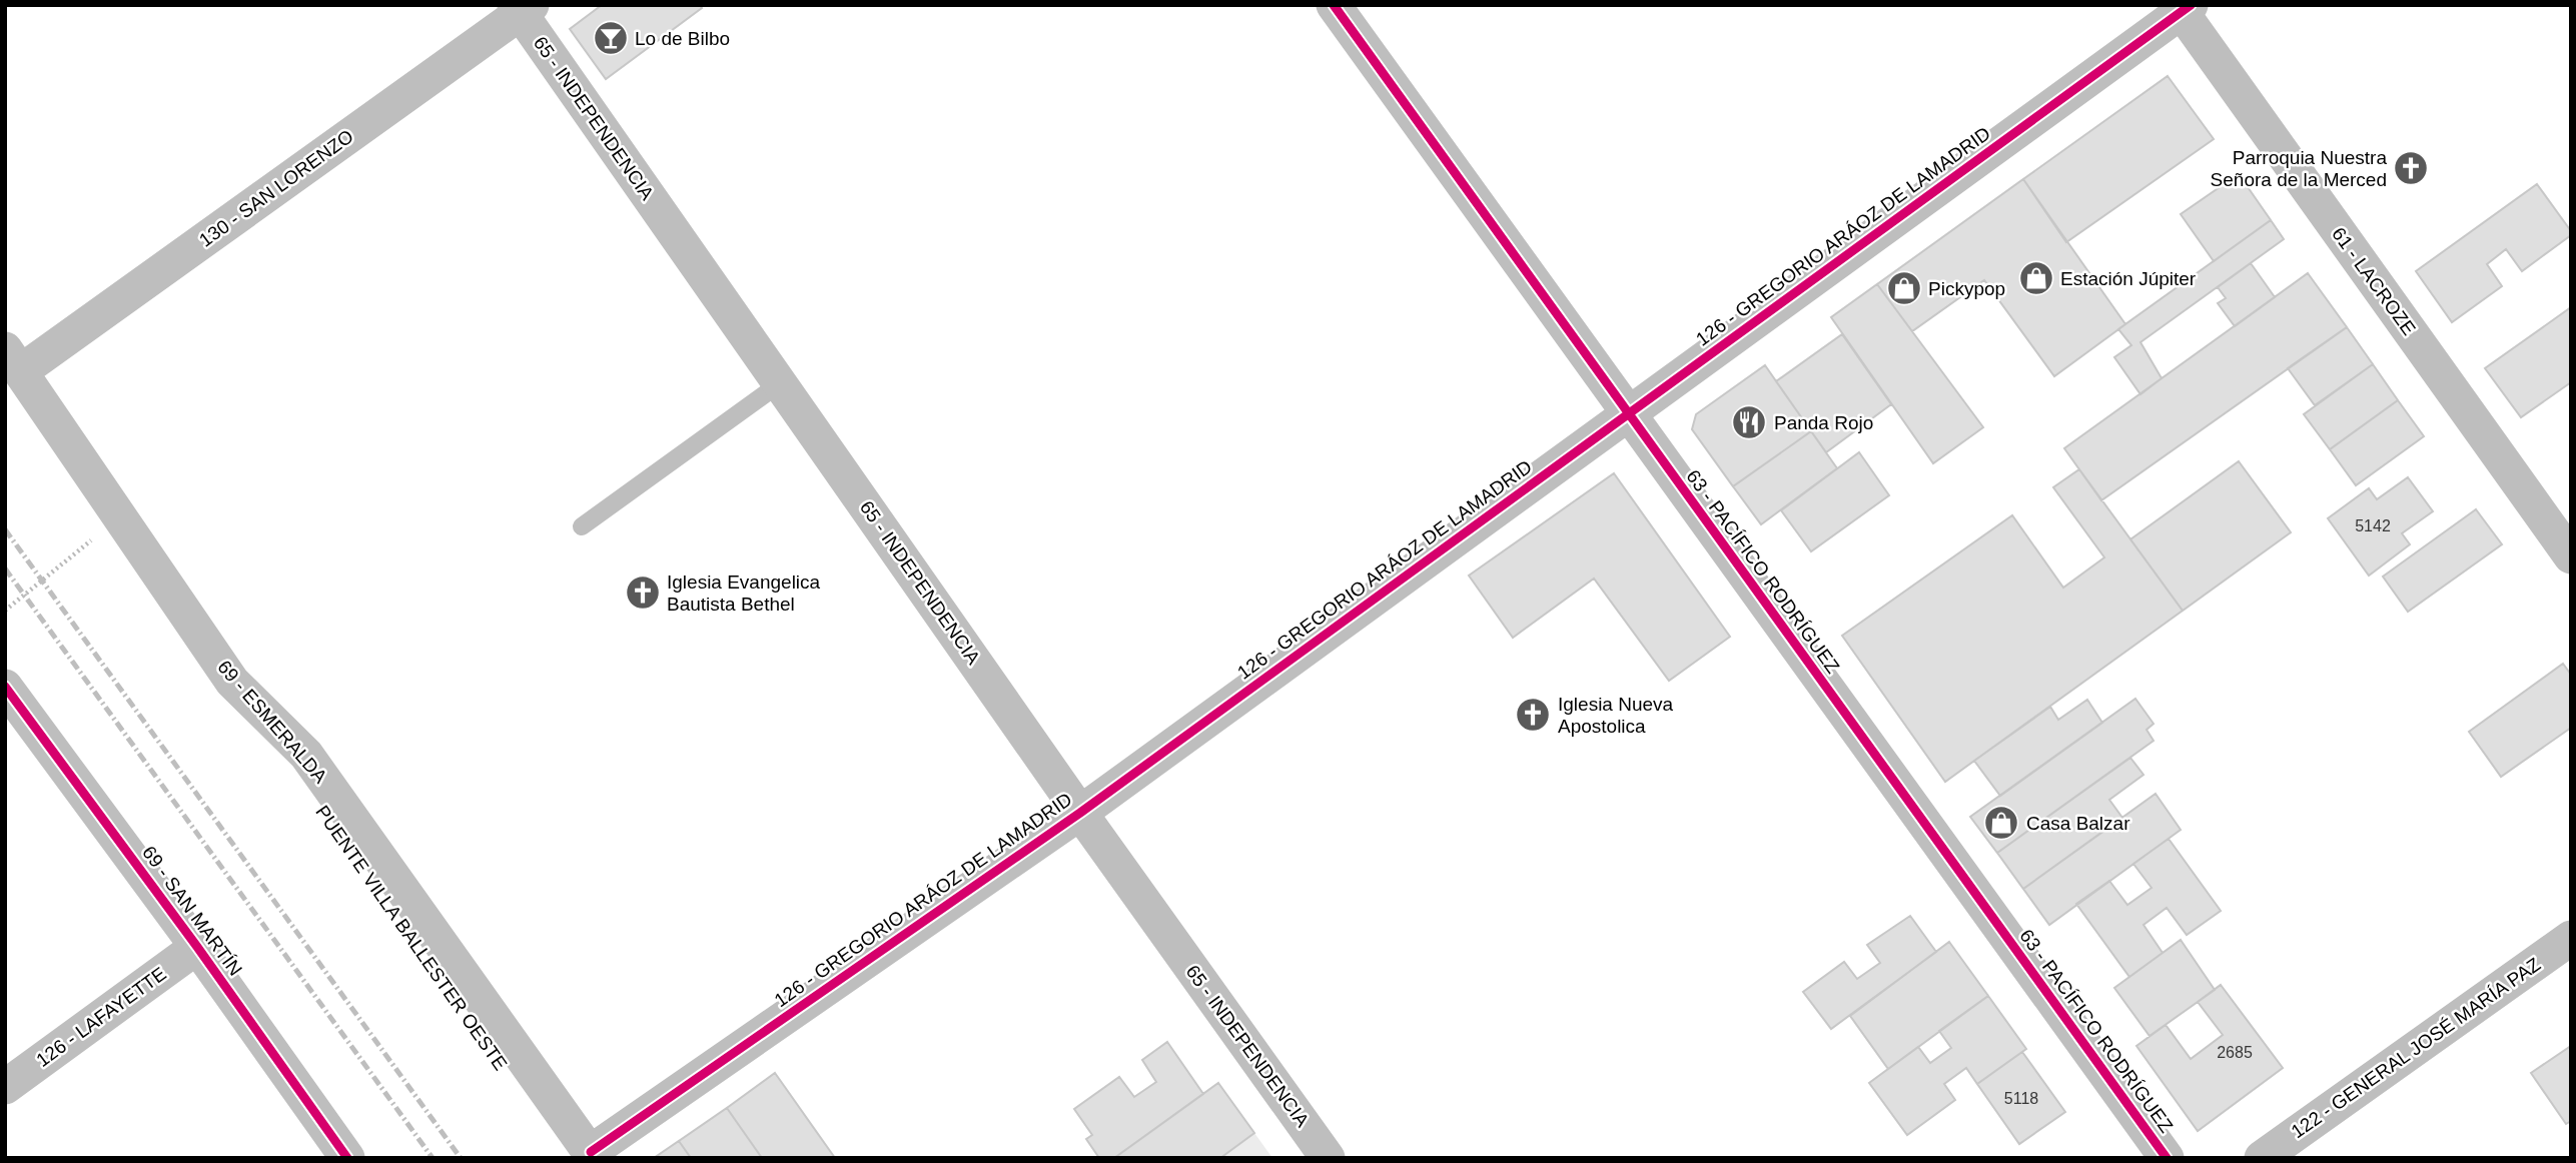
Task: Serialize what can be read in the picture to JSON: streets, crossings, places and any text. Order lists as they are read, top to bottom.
{
  "streets": {
    "street": [
      "65 - INDEPENDENCIA",
      "130 - SAN LORENZO",
      "126 - GREGORIO ARÁOZ DE LAMADRID",
      "61 - LACROZE",
      "63 - PACÍFICO RODRÍGUEZ",
      "69 - ESMERALDA",
      "69 - SAN MARTÍN",
      "PUENTE VILLA BALLESTER OESTE",
      "126 - LAFAYETTE",
      "122 - GENERAL JOSÉ MARÍA PAZ"
    ]
  },
  "crossings": [
    ["65 - INDEPENDENCIA", "130 - SAN LORENZO"],
    ["65 - INDEPENDENCIA", "126 - GREGORIO ARÁOZ DE LAMADRID"],
    ["130 - SAN LORENZO", "69 - ESMERALDA"],
    ["126 - GREGORIO ARÁOZ DE LAMADRID", "61 - LACROZE"],
    ["126 - GREGORIO ARÁOZ DE LAMADRID", "63 - PACÍFICO RODRÍGUEZ"],
    ["126 - GREGORIO ARÁOZ DE LAMADRID", "69 - ESMERALDA"],
    ["126 - GREGORIO ARÁOZ DE LAMADRID", "PUENTE VILLA BALLESTER OESTE"],
    ["69 - ESMERALDA", "PUENTE VILLA BALLESTER OESTE"],
    ["69 - SAN MARTÍN", "126 - LAFAYETTE"]
  ],
  "places": {
    "bar": ["Lo de Bilbo"],
    "church": ["Parroquia Nuestra Señora de la Merced", "Iglesia Evangelica Bautista Bethel", "Iglesia Nueva Apostolica"],
    "shop": ["Estación Júpiter", "Pickypop", "Casa Balzar"],
    "restaurant": ["Panda Rojo"]
  },
  "house_numbers": ["5142", "2685", "5118"]
}
